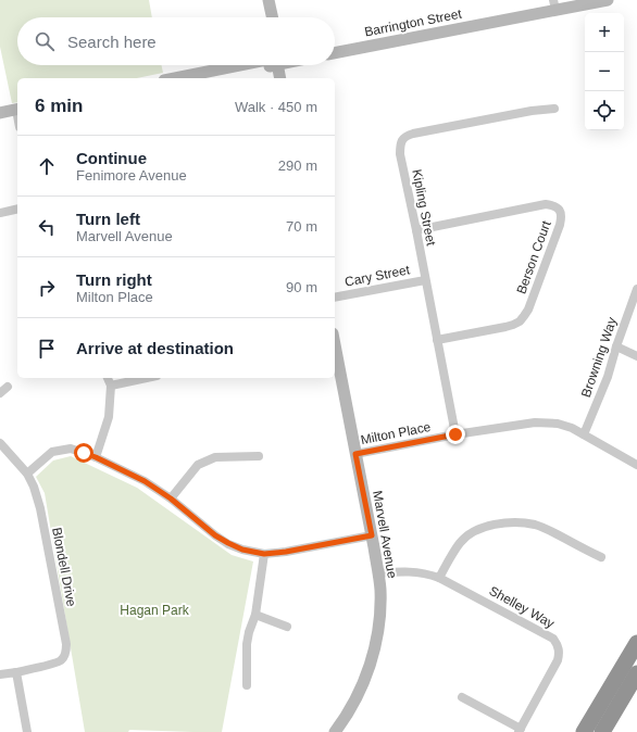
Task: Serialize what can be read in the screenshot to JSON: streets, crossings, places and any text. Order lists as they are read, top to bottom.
{
  "streets": {
    "street": [
      "Barrington Street",
      "Kipling Street",
      "Berson Court",
      "Cary Street",
      "Browning Way",
      "Milton Place",
      "Marvell Avenue",
      "Blondell Drive",
      "Shelley Way"
    ]
  },
  "crossings": [
    ["Kipling Street", "Berson Court"],
    ["Kipling Street", "Cary Street"],
    ["Kipling Street", "Milton Place"],
    ["Browning Way", "Milton Place"],
    ["Milton Place", "Marvell Avenue"],
    ["Marvell Avenue", "Shelley Way"]
  ],
  "parks": ["Hagan Park"],
  "page": {
    "map_buttons": ["+", "−"],
    "search": "Search here",
    "heading": ["6 min", "Walk · 450 m"],
    "list": [
      ["Continue", "Fenimore Avenue", "290 m"],
      ["Turn left", "Marvell Avenue", "70 m"],
      ["Turn right", "Milton Place", "90 m"],
      "Arrive at destination"
    ]
  }
}
